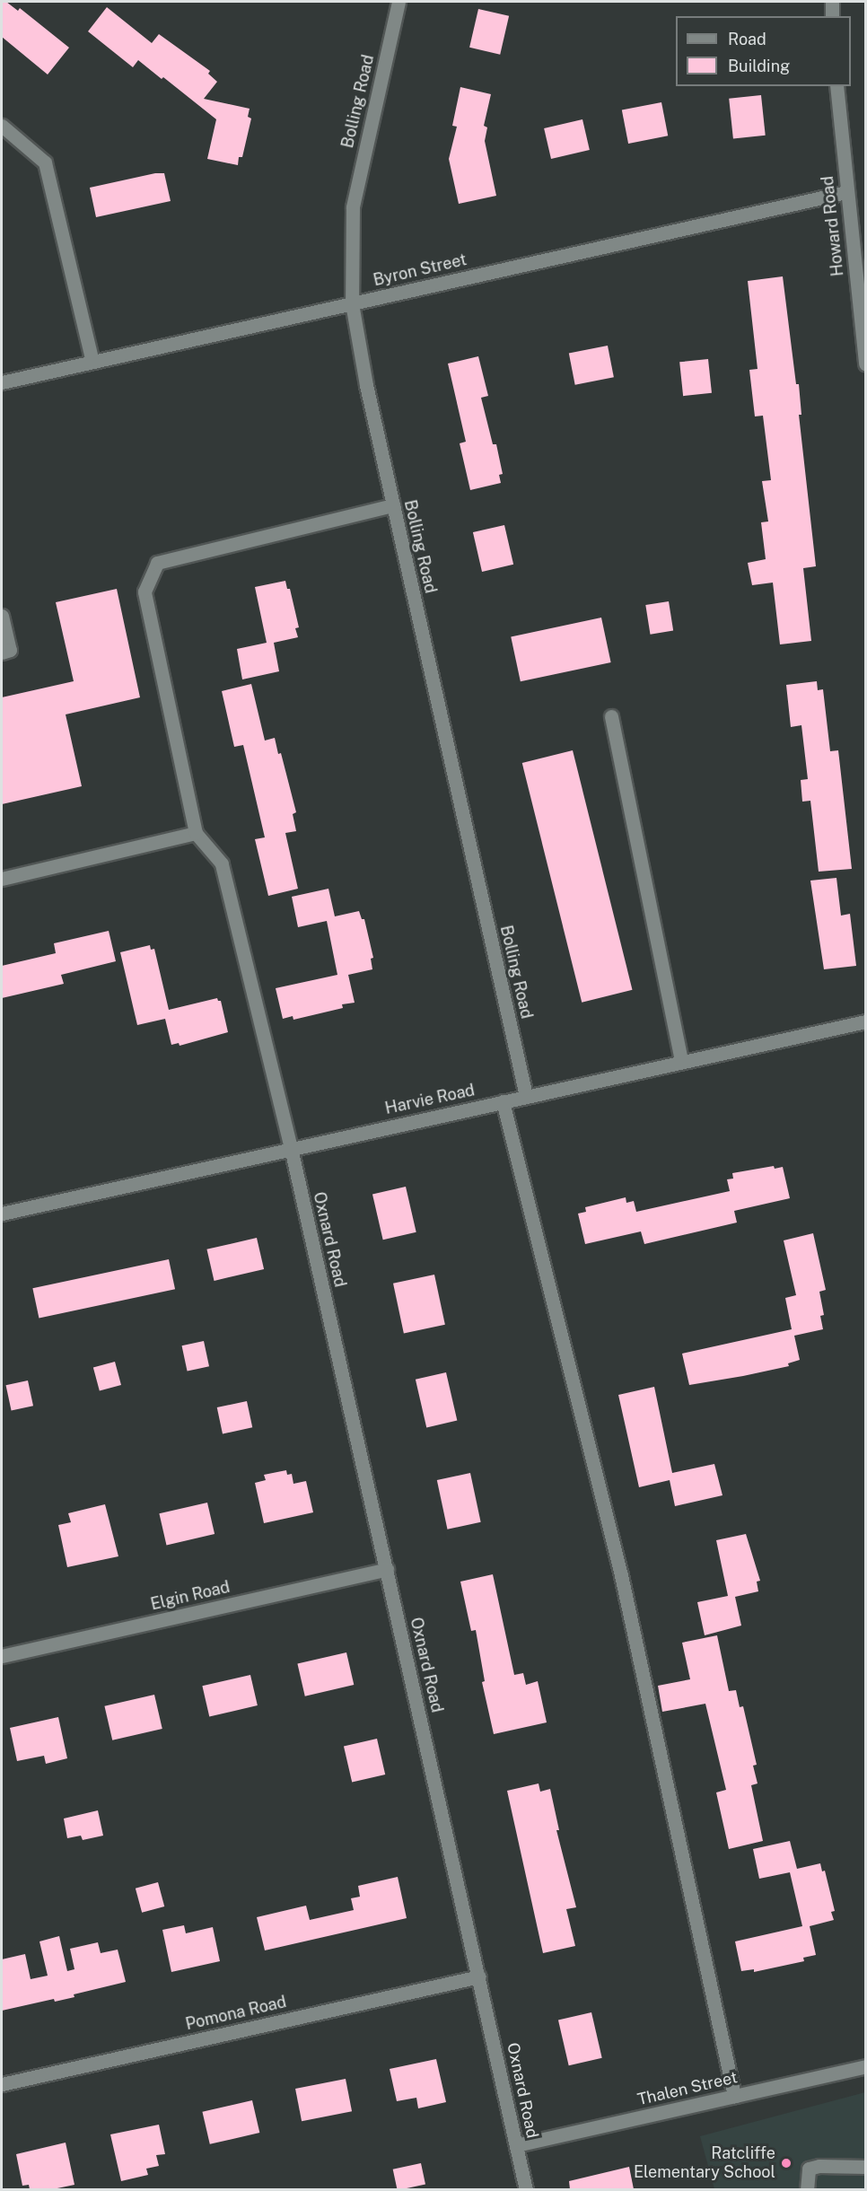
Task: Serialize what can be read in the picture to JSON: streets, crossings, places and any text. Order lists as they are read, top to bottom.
{
  "streets": {
    "street": [
      "Bolling Road",
      "Howard Road",
      "Byron Street",
      "Harvie Road",
      "Oxnard Road",
      "Elgin Road",
      "Pomona Road",
      "Thalen Street"
    ]
  },
  "crossings": [
    ["Bolling Road", "Byron Street"],
    ["Bolling Road", "Harvie Road"],
    ["Howard Road", "Byron Street"],
    ["Harvie Road", "Oxnard Road"],
    ["Oxnard Road", "Elgin Road"],
    ["Oxnard Road", "Pomona Road"],
    ["Oxnard Road", "Thalen Street"]
  ],
  "places": ["Ratcliffe Elementary School"],
  "legend": ["Road", "Building"]
}
